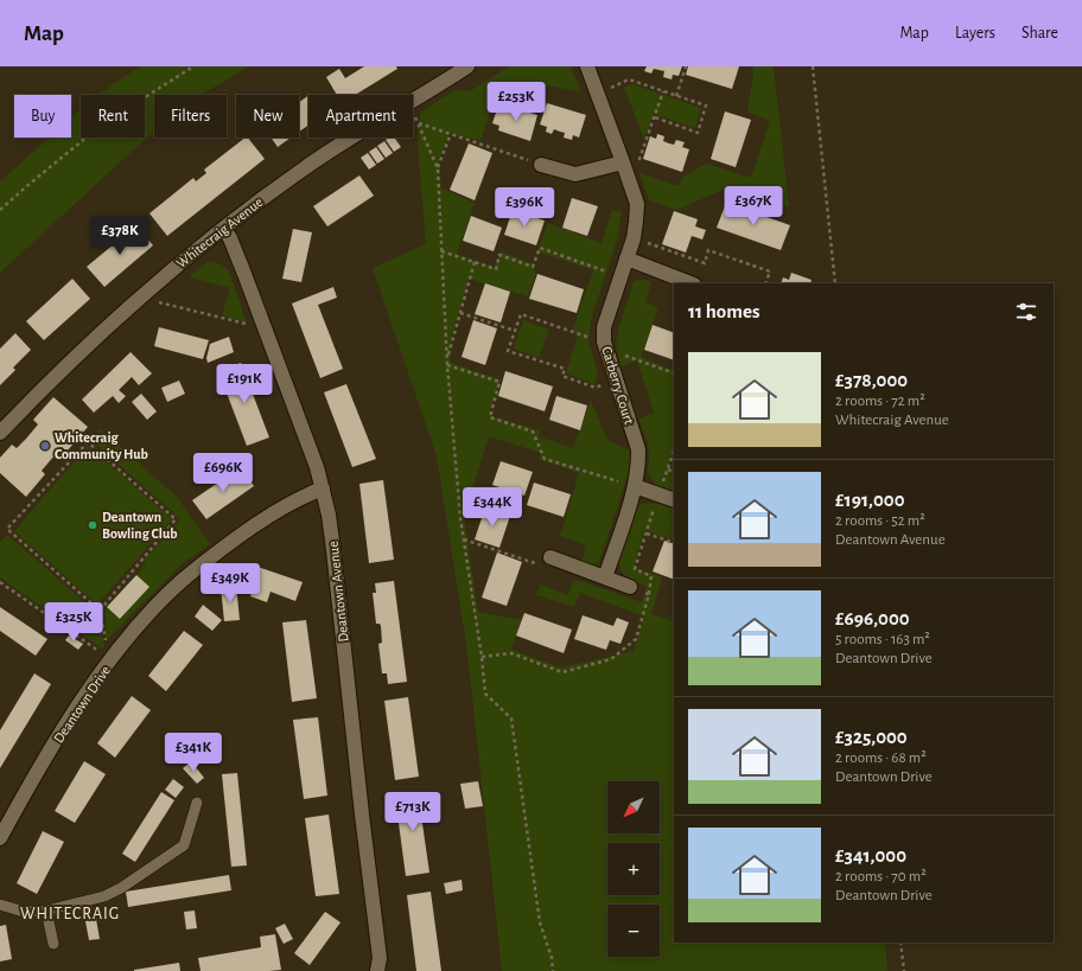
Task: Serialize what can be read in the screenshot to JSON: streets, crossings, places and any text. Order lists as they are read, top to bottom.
{
  "streets": {
    "street": [
      "Whitecraig Avenue",
      "Carberry Court",
      "Deantown Avenue",
      "Deantown Drive"
    ]
  },
  "crossings": [
    ["Whitecraig Avenue", "Deantown Avenue"],
    ["Deantown Avenue", "Deantown Drive"]
  ],
  "districts": ["WHITECRAIG"],
  "places": ["Whitecraig Community Hub", "Deantown Bowling Club"],
  "north": "bottom left",
  "page": {
    "header": "Map",
    "nav": ["Map", "Layers", "Share"],
    "price": [
      "£253K",
      "£367K",
      "£396K",
      "£378K",
      "£191K",
      "£696K",
      "£344K",
      "£349K",
      "£325K",
      "£341K",
      "£713K"
    ],
    "chip": [
      "Buy",
      "Rent",
      "Filters",
      "New",
      "Apartment"
    ],
    "heading": "11 homes",
    "list": [
      {
        "name": "£378,000",
        "note": "2 rooms · 72 m² · Whitecraig Avenue"
      },
      {
        "name": "£191,000",
        "note": "2 rooms · 52 m² · Deantown Avenue"
      },
      {
        "name": "£696,000",
        "note": "5 rooms · 163 m² · Deantown Drive"
      },
      {
        "name": "£325,000",
        "note": "2 rooms · 68 m² · Deantown Drive"
      },
      {
        "name": "£341,000",
        "note": "2 rooms · 70 m² · Deantown Drive"
      }
    ],
    "map_buttons": ["+", "−"]
  }
}
